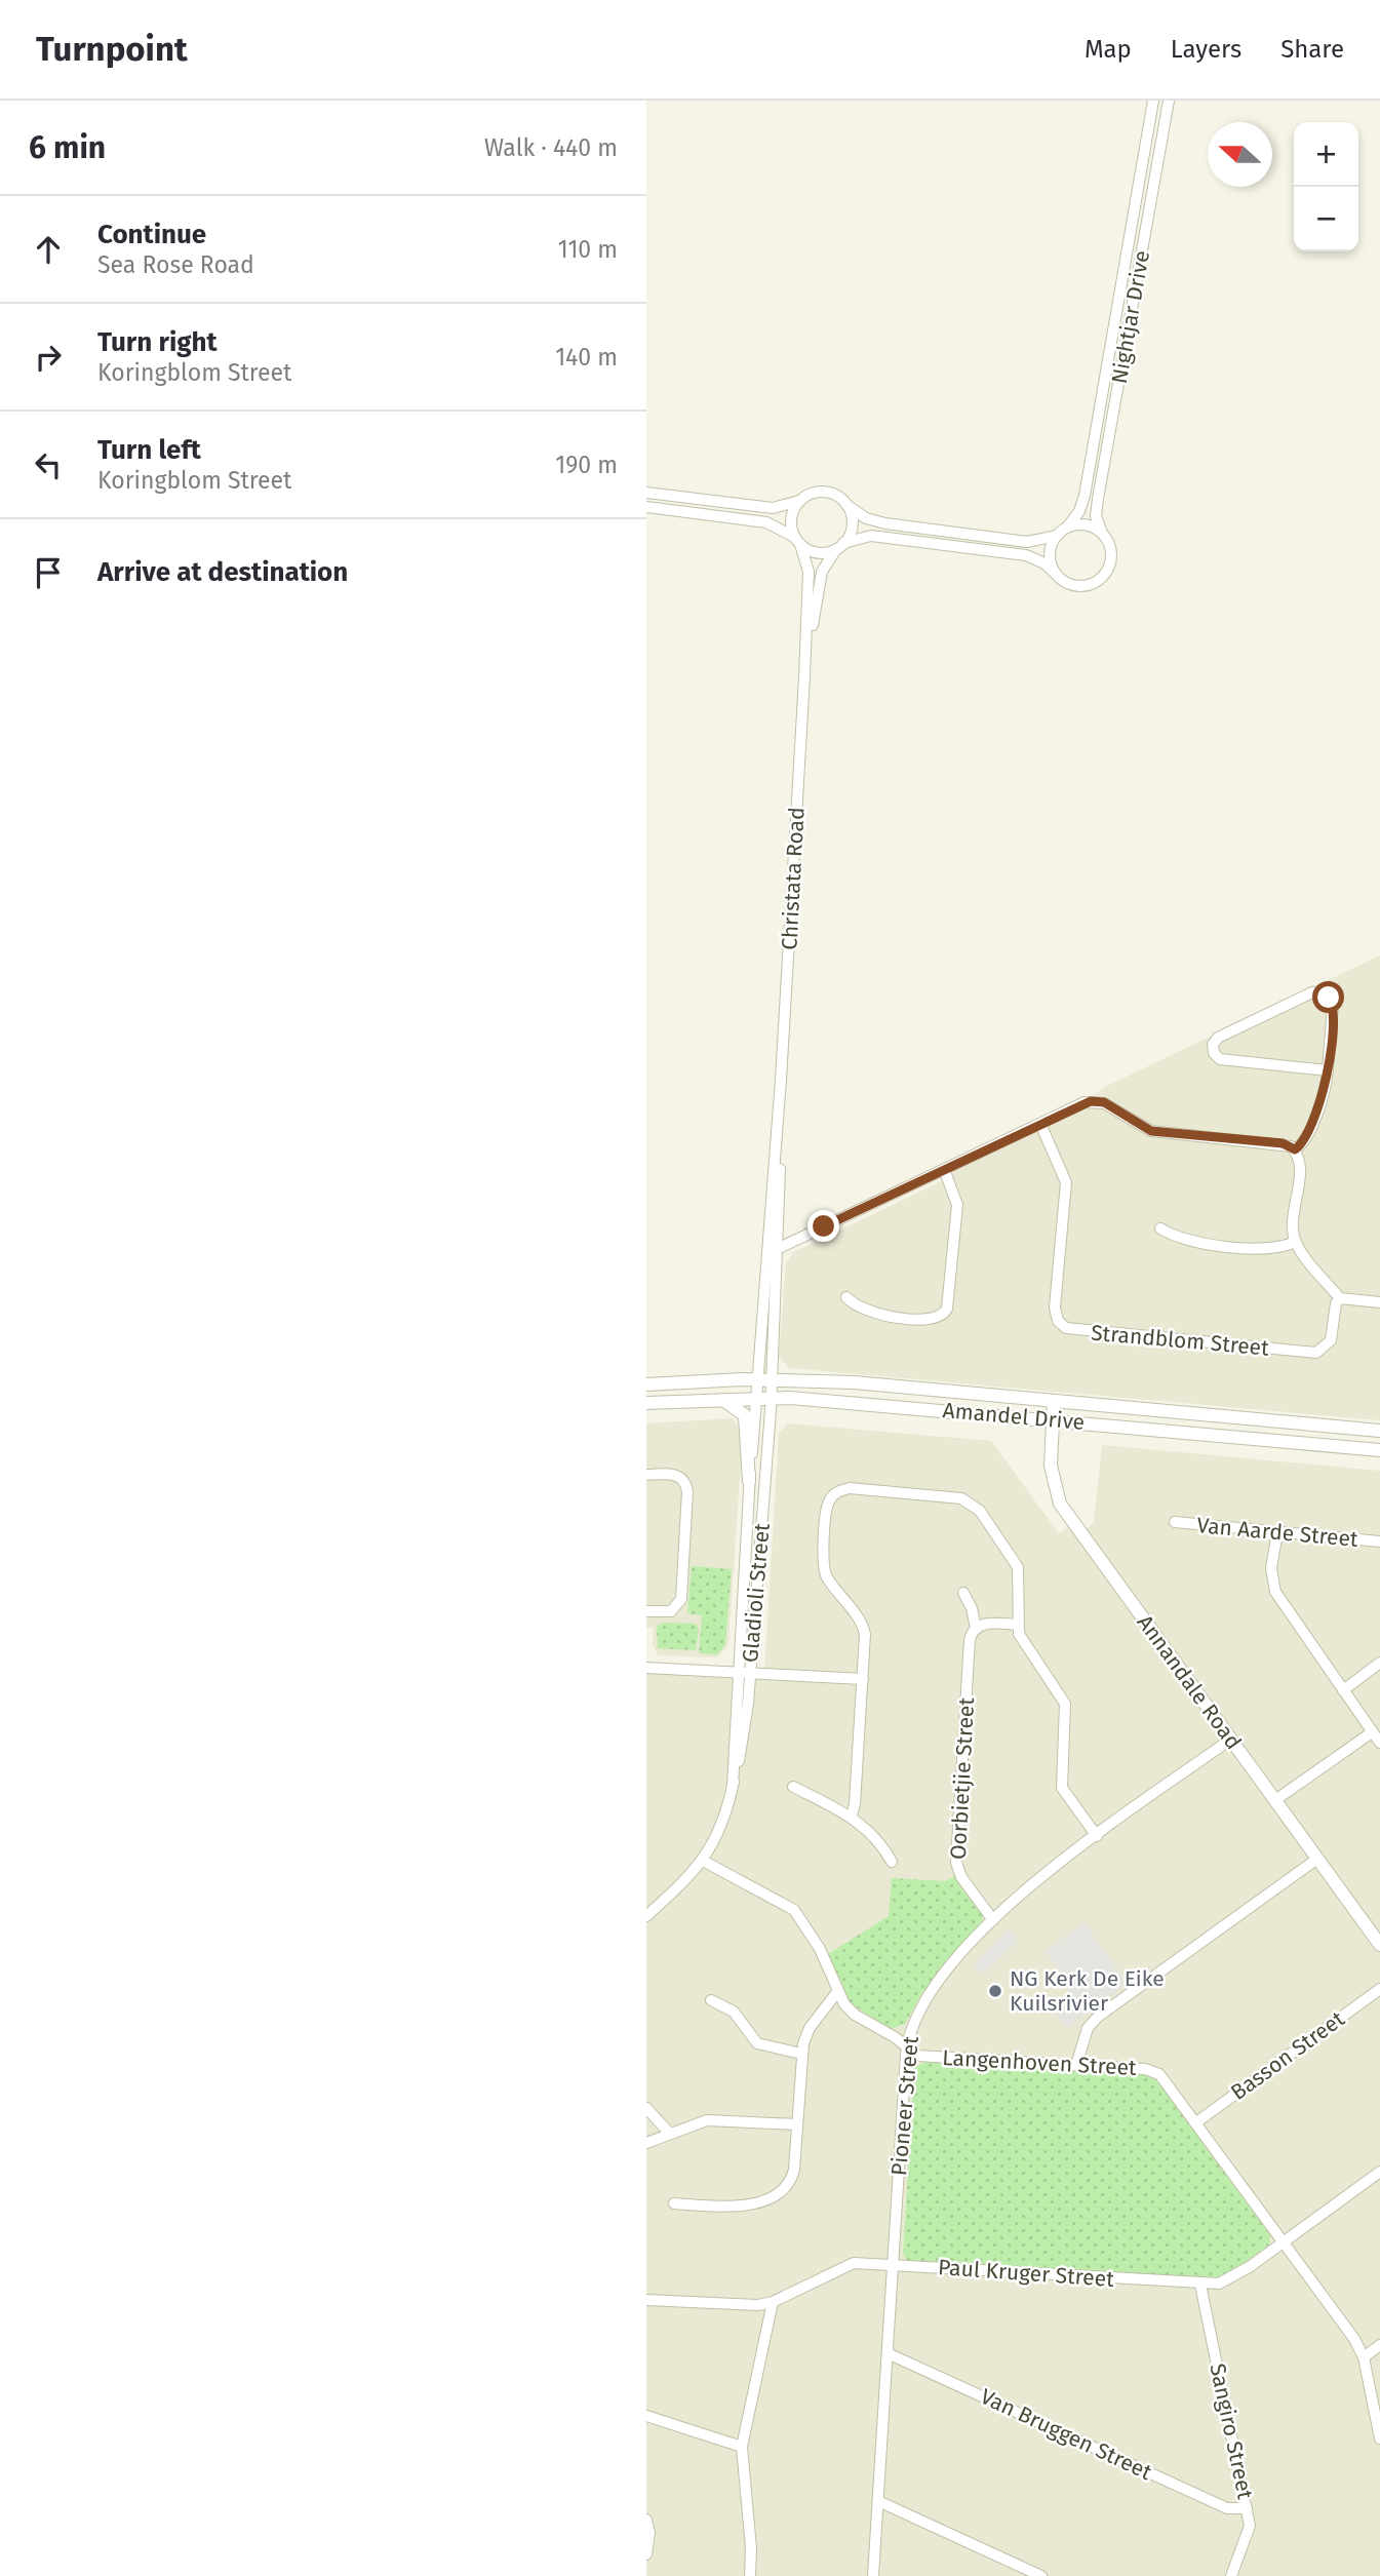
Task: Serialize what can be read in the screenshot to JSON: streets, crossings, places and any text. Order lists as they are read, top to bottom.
{
  "streets": {
    "street": [
      "Nightjar Drive",
      "Christata Road",
      "Strandblom Street",
      "Amandel Drive",
      "Van Aarde Street",
      "Gladioli Street",
      "Annandale Road",
      "Oorbietjie Street",
      "Basson Street",
      "Langenhoven Street",
      "Pioneer Street",
      "Paul Kruger Street",
      "Sangiro Street",
      "Van Bruggen Street"
    ]
  },
  "crossings": [
    ["Christata Road", "Amandel Drive"],
    ["Christata Road", "Gladioli Street"],
    ["Amandel Drive", "Gladioli Street"],
    ["Amandel Drive", "Annandale Road"],
    ["Gladioli Street", "Langenhoven Street"],
    ["Annandale Road", "Pioneer Street"],
    ["Oorbietjie Street", "Pioneer Street"],
    ["Basson Street", "Langenhoven Street"],
    ["Langenhoven Street", "Pioneer Street"],
    ["Langenhoven Street", "Paul Kruger Street"],
    ["Pioneer Street", "Paul Kruger Street"],
    ["Pioneer Street", "Van Bruggen Street"],
    ["Paul Kruger Street", "Sangiro Street"],
    ["Sangiro Street", "Van Bruggen Street"]
  ],
  "places": ["NG Kerk De Eike Kuilsrivier"],
  "north": "left",
  "page": {
    "header": "Turnpoint",
    "nav": ["Map", "Layers", "Share"],
    "heading": ["6 min", "Walk · 440 m"],
    "map_buttons": ["+", "−"],
    "list": [
      ["Continue", "Sea Rose Road", "110 m"],
      ["Turn right", "Koringblom Street", "140 m"],
      ["Turn left", "Koringblom Street", "190 m"],
      "Arrive at destination"
    ]
  }
}
